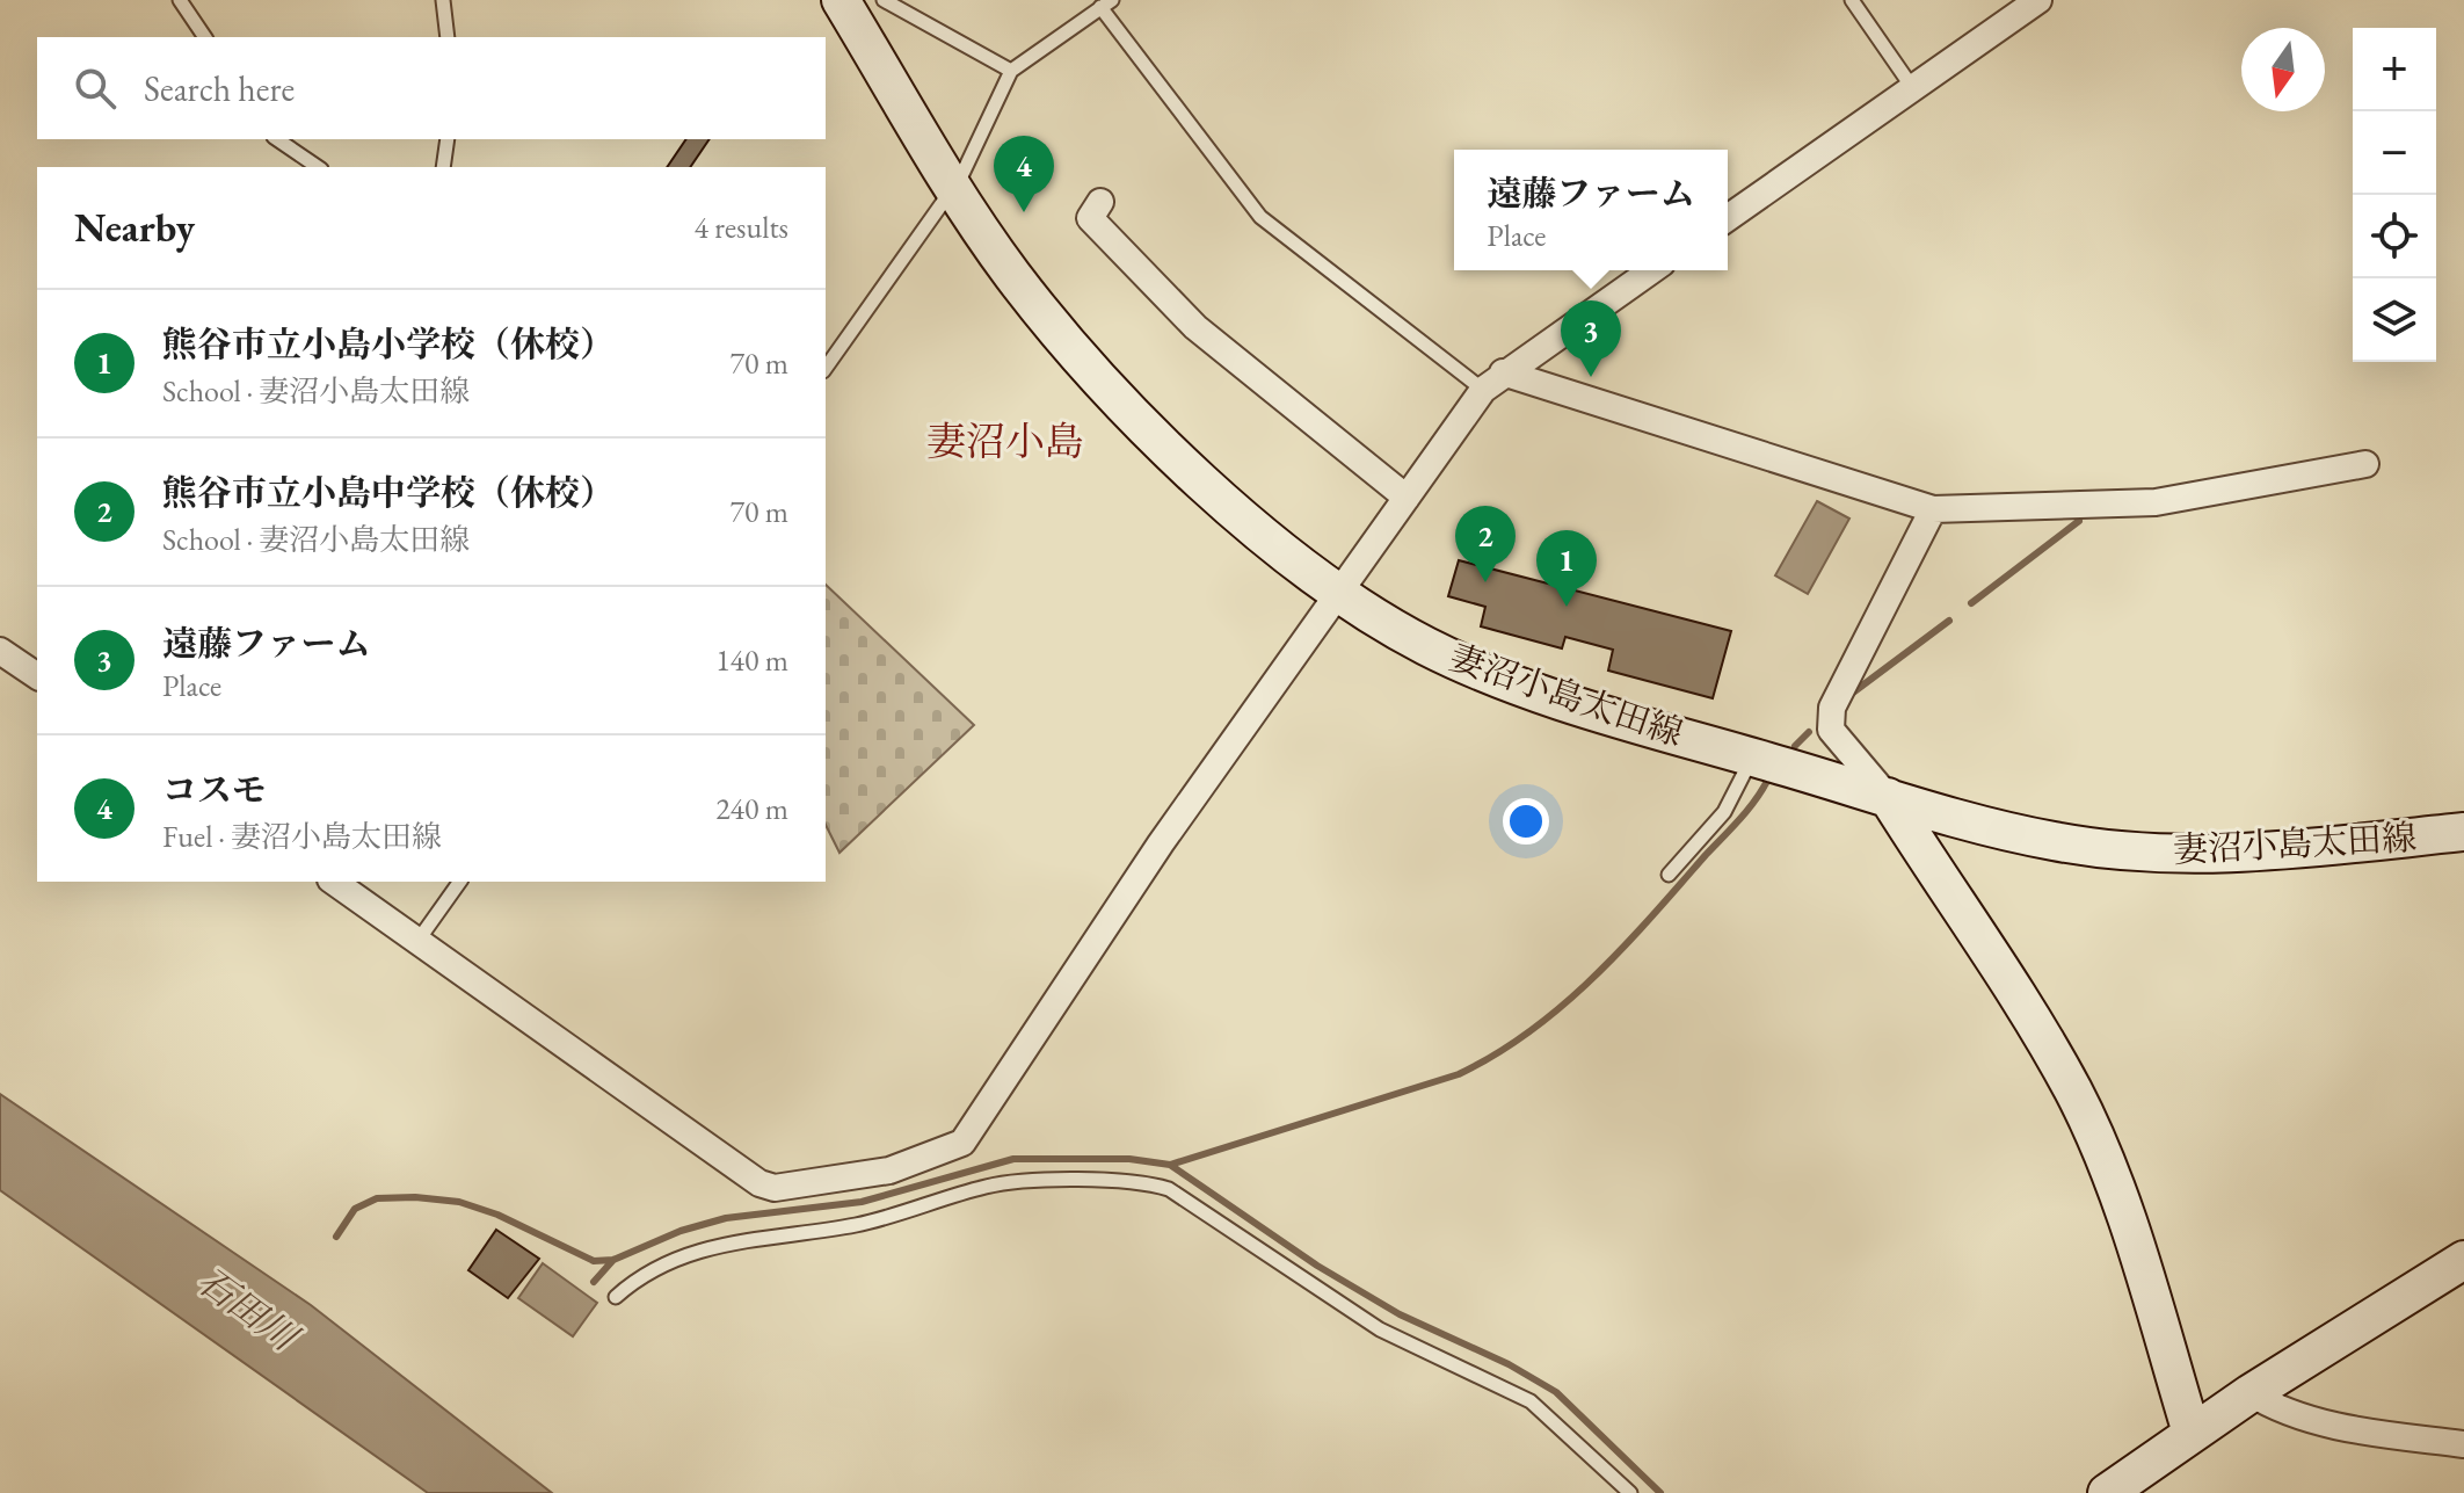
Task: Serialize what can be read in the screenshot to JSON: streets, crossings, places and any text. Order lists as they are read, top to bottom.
{
  "streets": {
    "main road": ["妻沼小島太田線"]
  },
  "districts": ["妻沼小島"],
  "water": ["石田川"],
  "north": "bottom",
  "page": {
    "map_buttons": ["+", "−"],
    "search": "Search here",
    "pins": [
      "4",
      "3",
      "2",
      "1"
    ],
    "popup": ["遠藤ファーム", "Place"],
    "heading": ["Nearby", "4 results"],
    "list": [
      {
        "mark": "1",
        "name": "熊谷市立小島小学校（休校）",
        "note": "School · 妻沼小島太田線",
        "value": "70 m"
      },
      {
        "mark": "2",
        "name": "熊谷市立小島中学校（休校）",
        "note": "School · 妻沼小島太田線",
        "value": "70 m"
      },
      {
        "mark": "3",
        "name": "遠藤ファーム",
        "note": "Place",
        "value": "140 m"
      },
      {
        "mark": "4",
        "name": "コスモ",
        "note": "Fuel · 妻沼小島太田線",
        "value": "240 m"
      }
    ]
  }
}
